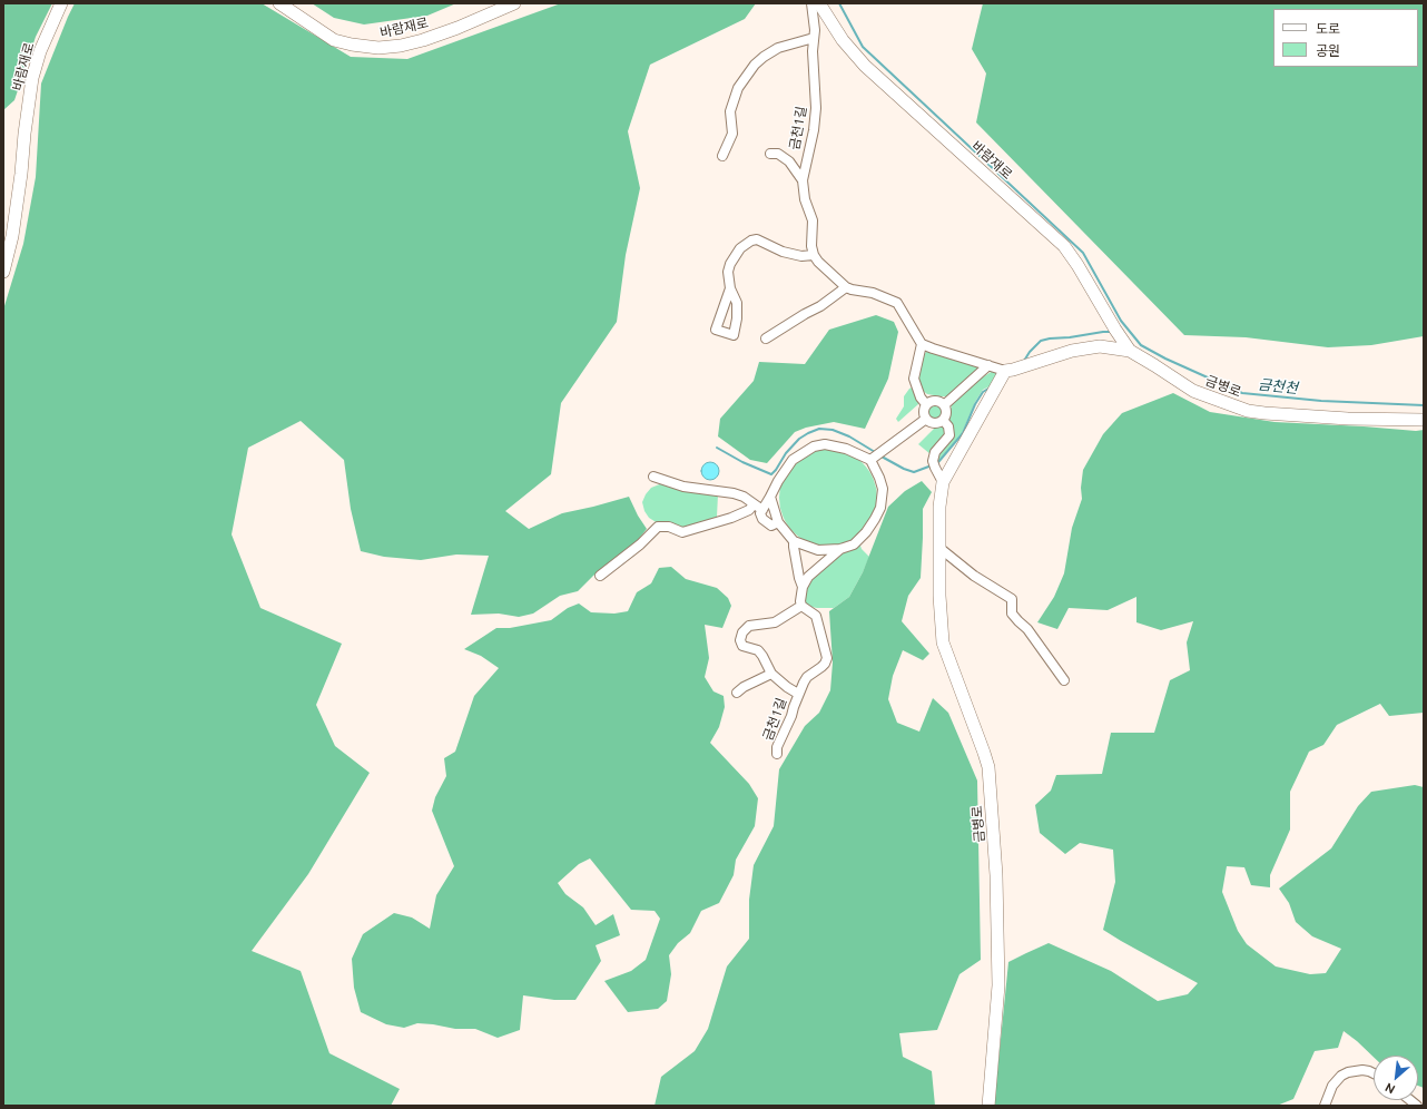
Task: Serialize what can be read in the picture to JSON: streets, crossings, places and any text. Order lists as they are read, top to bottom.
{
  "streets": {
    "street": ["바람재로", "금천1길", "금병로"]
  },
  "crossings": [
    ["바람재로", "금병로"]
  ],
  "water": ["금천천"],
  "legend": ["도로", "공원"],
  "north": "bottom left"
}
